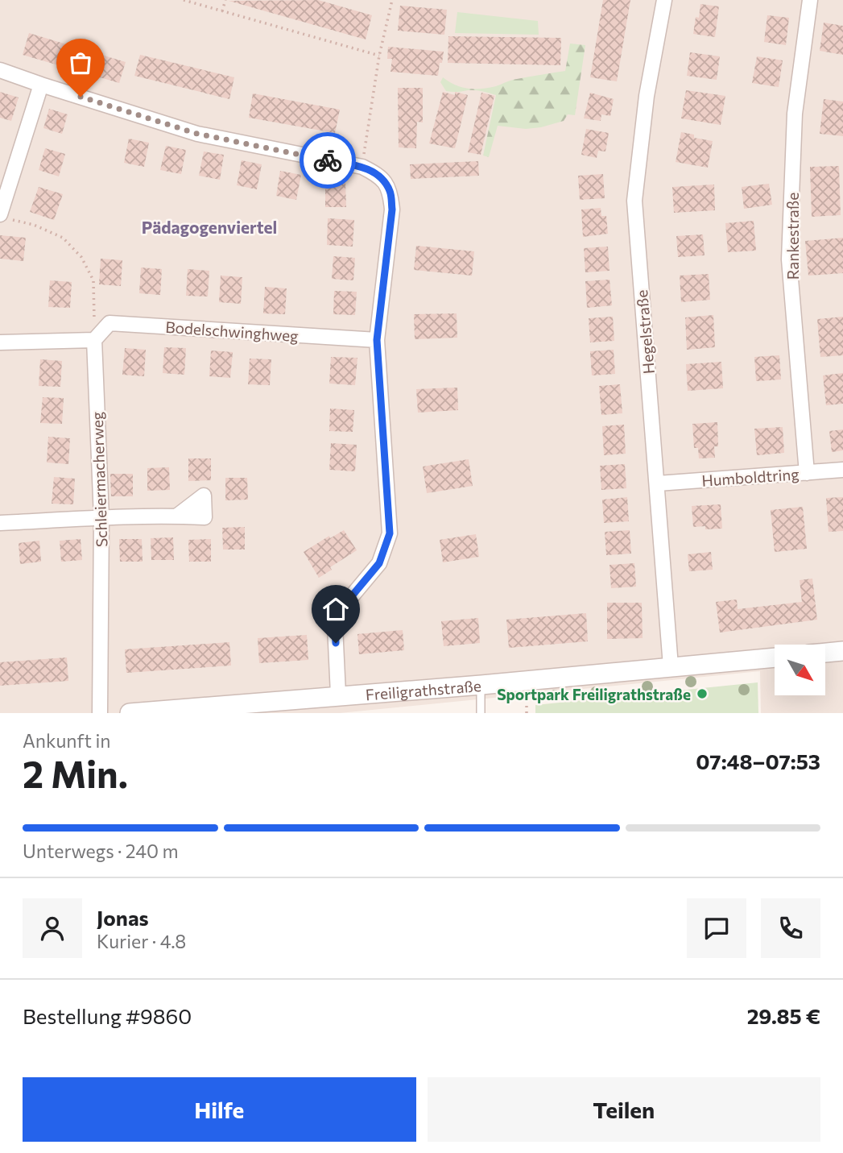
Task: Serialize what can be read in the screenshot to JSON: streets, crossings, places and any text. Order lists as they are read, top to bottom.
{
  "streets": {
    "street": [
      "Rankestraße",
      "Bodelschwinghweg",
      "Hegelstraße",
      "Humboldtring",
      "Schleiermacherweg",
      "Freiligrathstraße"
    ]
  },
  "crossings": [
    ["Rankestraße", "Humboldtring"],
    ["Bodelschwinghweg", "Schleiermacherweg"],
    ["Hegelstraße", "Humboldtring"],
    ["Hegelstraße", "Freiligrathstraße"]
  ],
  "districts": ["Pädagogenviertel"],
  "places": ["Sportpark Freiligrathstraße"],
  "north": "bottom right",
  "page": {
    "heading": ["2 Min.", "Ankunft in", "07:48–07:53"],
    "panel": [
      "Jonas",
      "Kurier · 4.8",
      "Bestellung #9860",
      "29.85 €"
    ],
    "bar": "Unterwegs · 240 m",
    "buttons": ["Hilfe", "Teilen"]
  }
}
